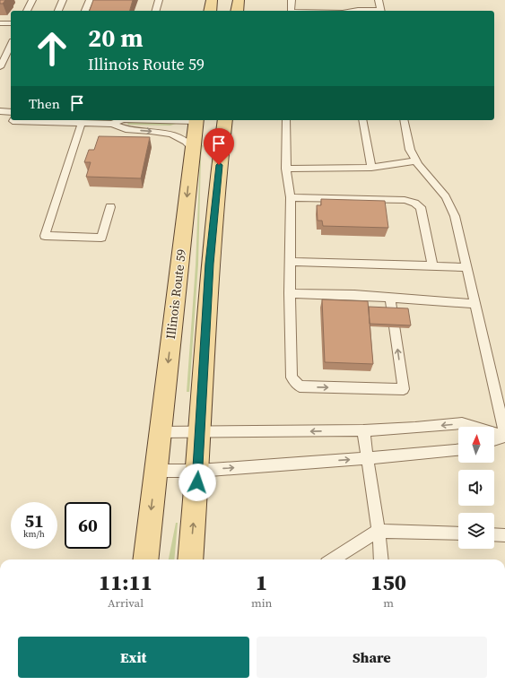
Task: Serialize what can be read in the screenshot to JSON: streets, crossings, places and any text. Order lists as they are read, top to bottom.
{
  "streets": {
    "main road": ["Illinois Route 59"]
  },
  "north": "top",
  "page": {
    "turn": ["20 m", "Illinois Route 59"],
    "then": "Then",
    "speed": "51 km/h",
    "limit": "60",
    "eta": [
      "11:11",
      "Arrival",
      "1",
      "min",
      "150",
      "m"
    ],
    "buttons": ["Exit", "Share"]
  }
}
